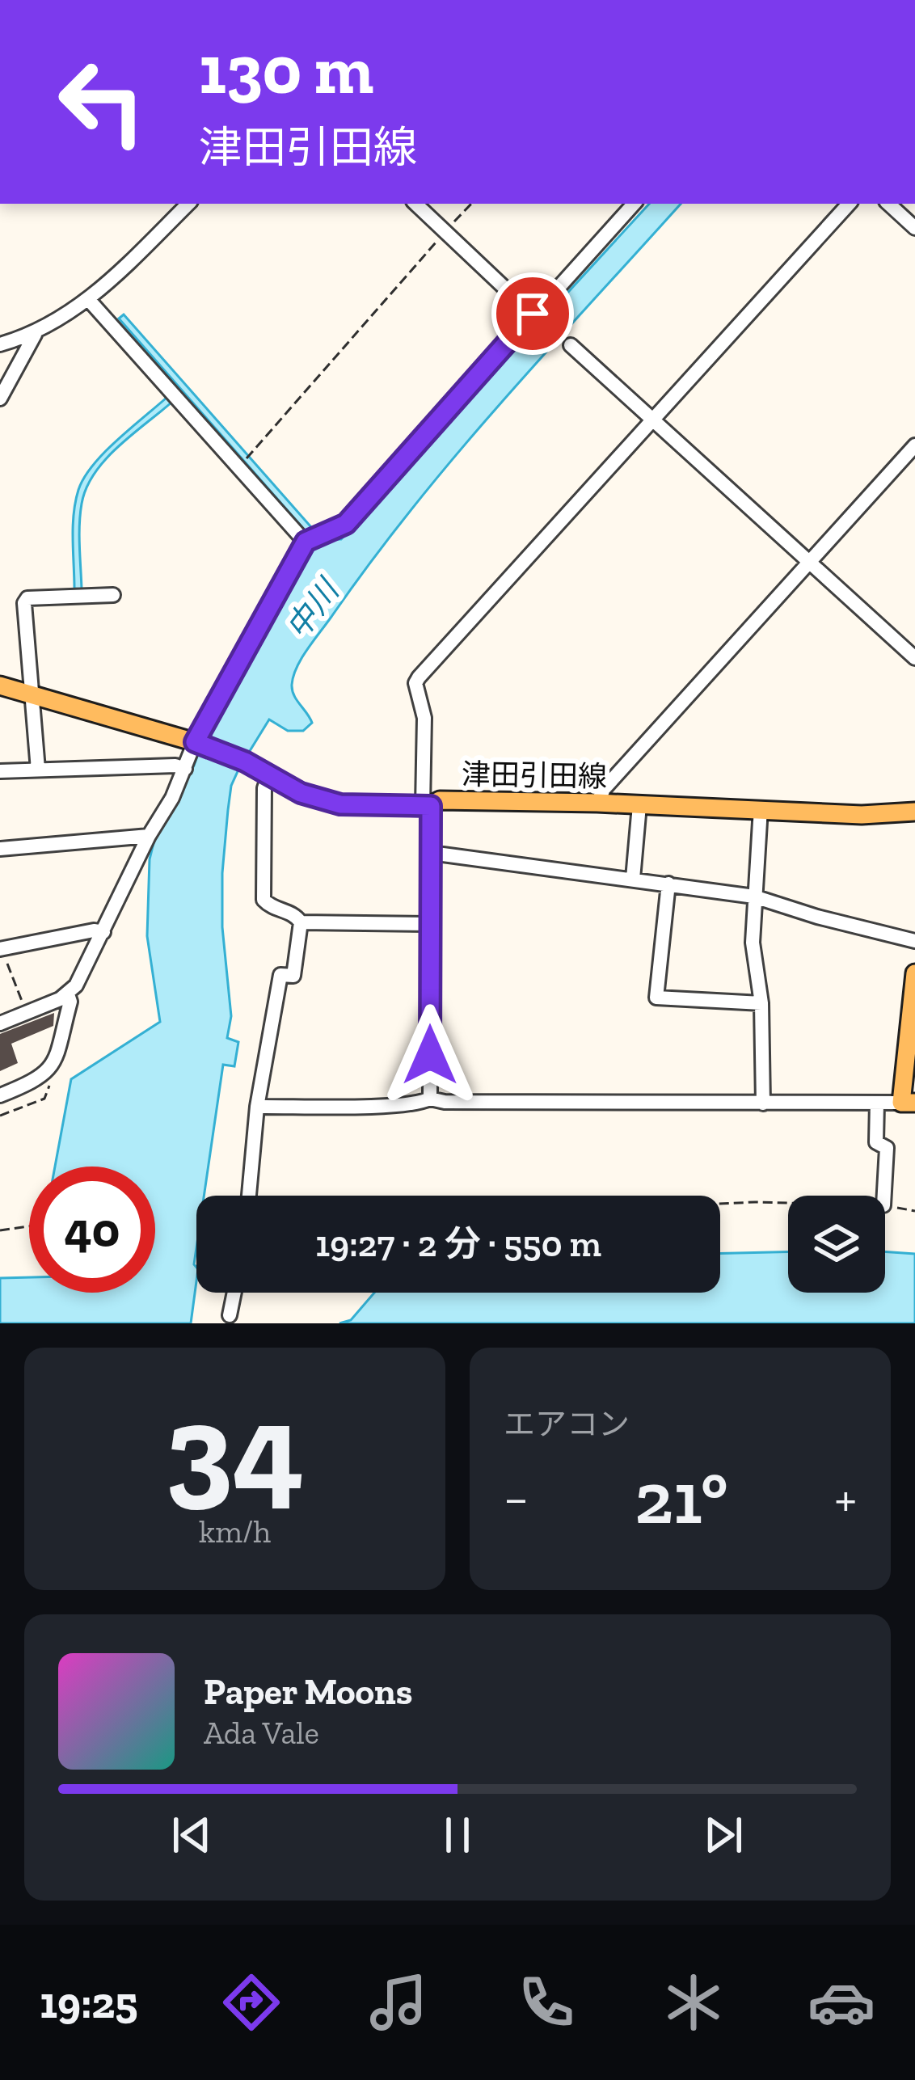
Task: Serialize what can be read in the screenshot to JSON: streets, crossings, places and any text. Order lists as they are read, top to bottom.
{
  "streets": {
    "main road": ["津田引田線"]
  },
  "water": ["中川"],
  "page": {
    "turn": ["130 m", "津田引田線"],
    "limit": "40",
    "trip": "19:27 · 2 分 · 550 m",
    "tile": [
      ["34", "km/h"],
      "エアコン"
    ],
    "heat": ["−", "21°", "+"],
    "song": ["Paper Moons", "Ada Vale"],
    "tabs": "19:25"
  }
}
